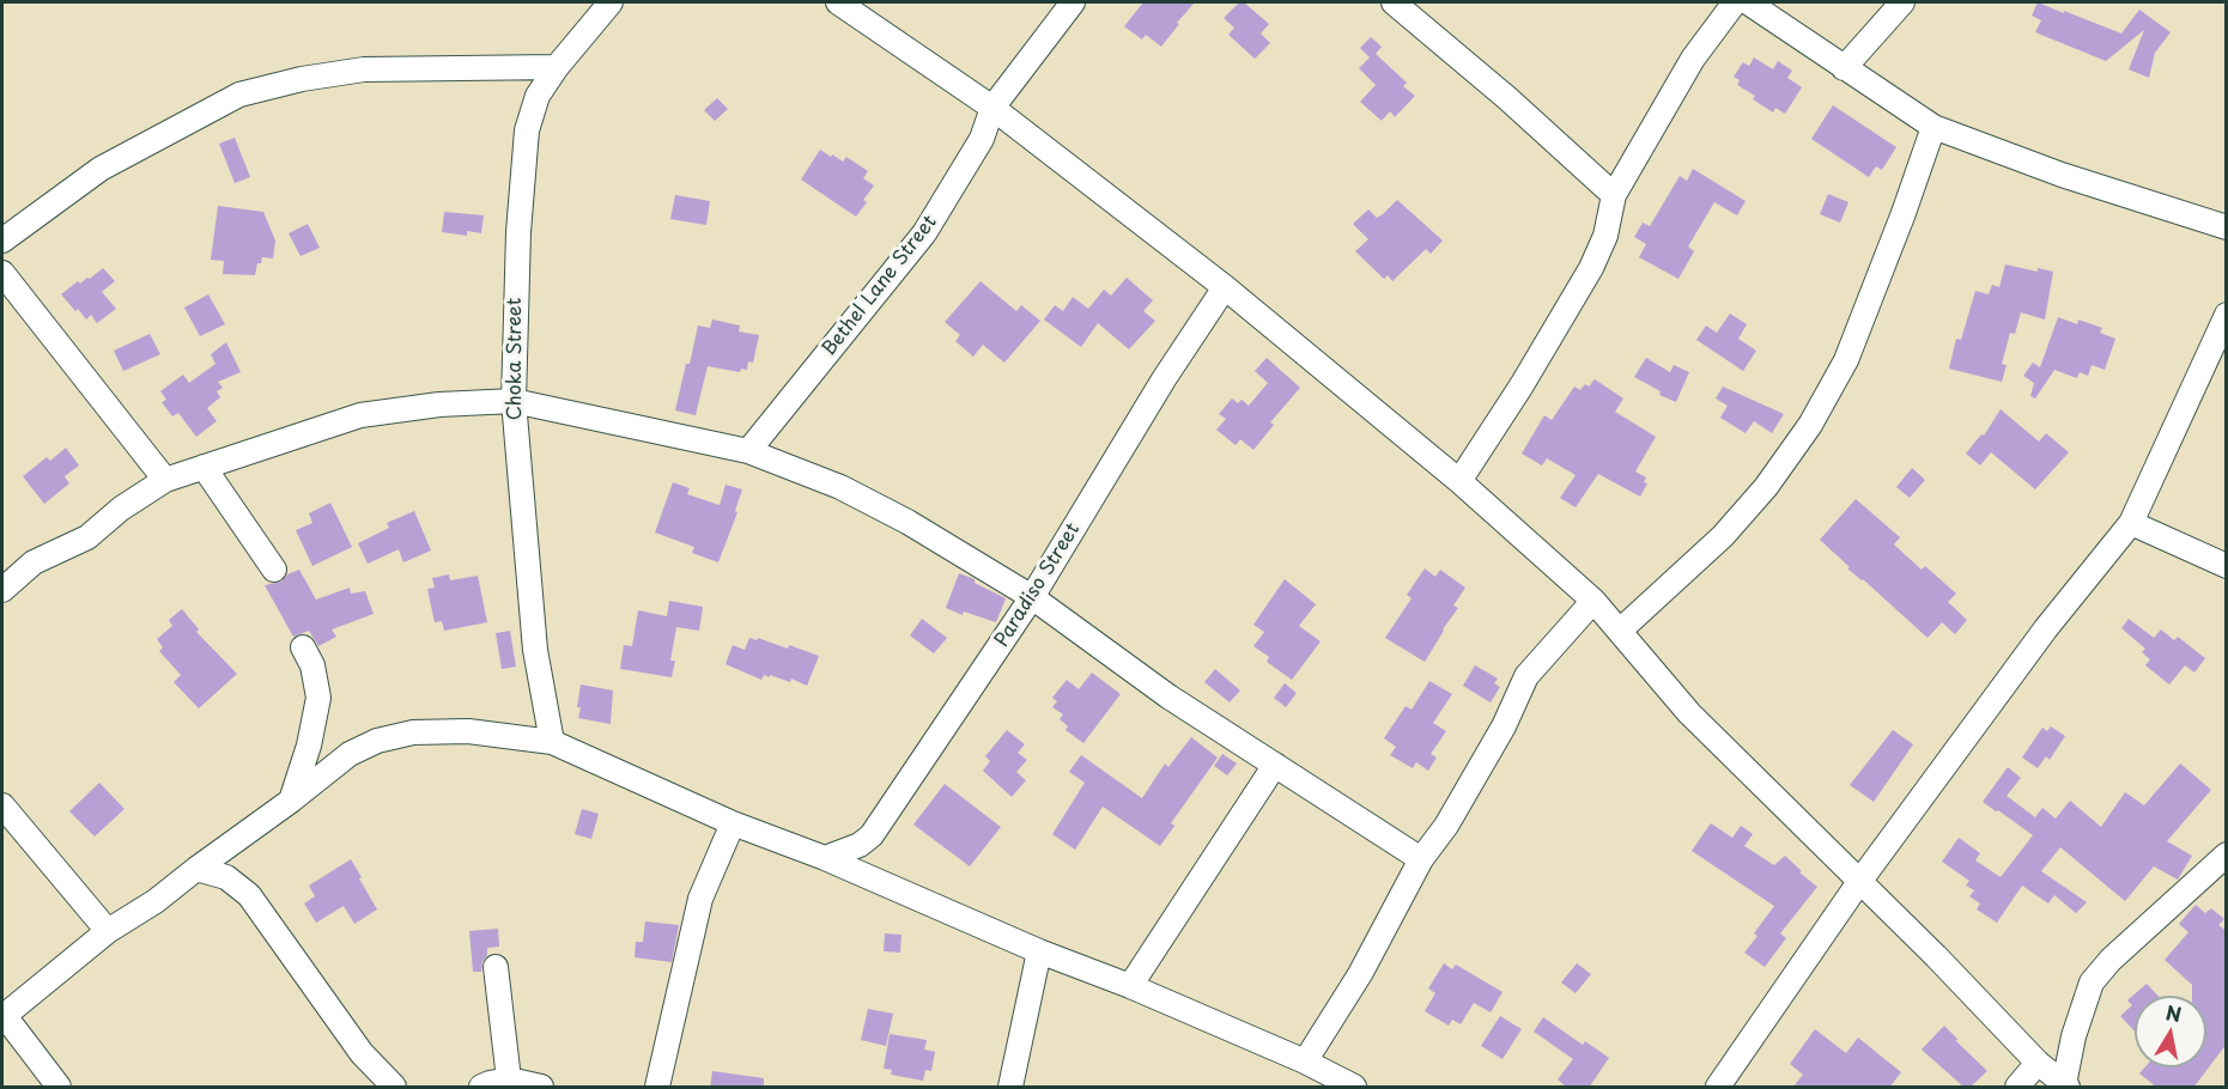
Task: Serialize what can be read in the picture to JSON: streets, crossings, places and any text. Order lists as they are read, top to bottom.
{
  "streets": {
    "street": ["Bethel Lane Street", "Choka Street", "Paradiso Street"]
  },
  "north": "top"
}
